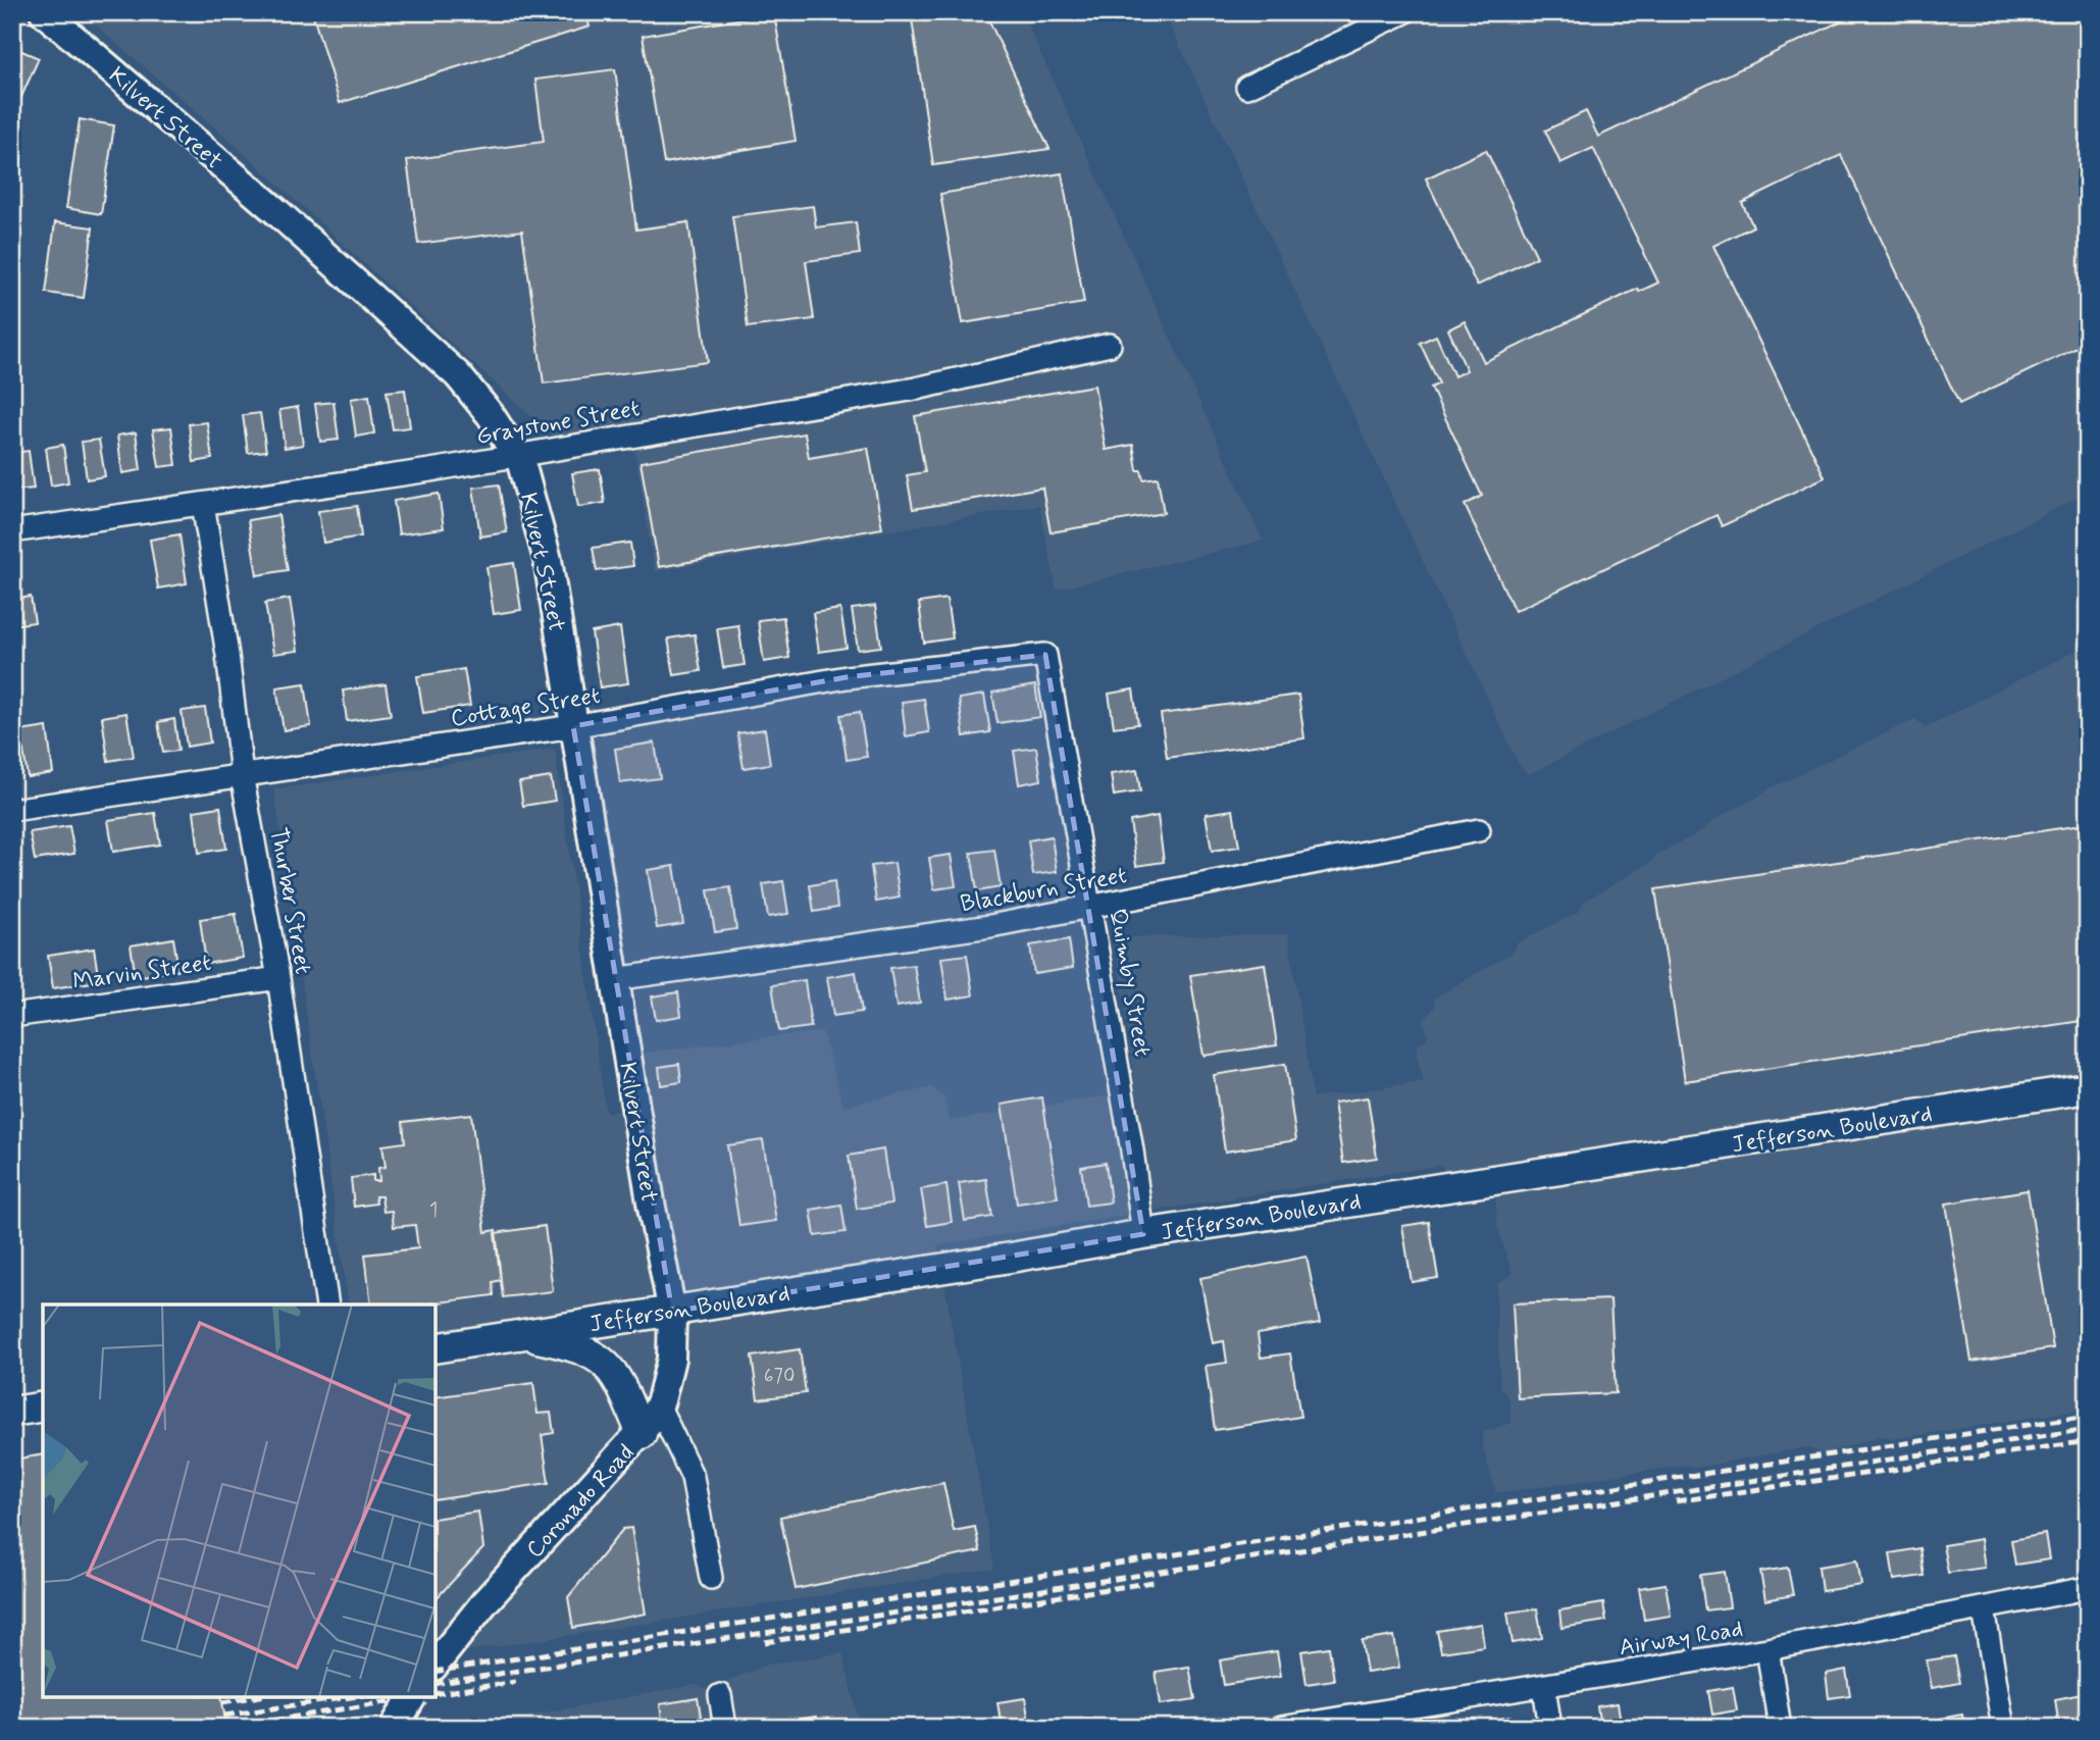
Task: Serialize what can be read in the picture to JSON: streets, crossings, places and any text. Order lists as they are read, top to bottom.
{
  "streets": {
    "main road": ["Jefferson Boulevard"],
    "street": [
      "Kilvert Street",
      "Graystone Street",
      "Cottage Street",
      "Blackburn Street",
      "Thurber Street",
      "Marvin Street",
      "Quimby Street",
      "Coronado Road",
      "Airway Road"
    ]
  },
  "crossings": [
    ["Kilvert Street", "Graystone Street"],
    ["Kilvert Street", "Cottage Street"],
    ["Kilvert Street", "Blackburn Street"],
    ["Kilvert Street", "Jefferson Boulevard"],
    ["Kilvert Street", "Coronado Road"],
    ["Graystone Street", "Thurber Street"],
    ["Cottage Street", "Thurber Street"],
    ["Cottage Street", "Quimby Street"],
    ["Blackburn Street", "Quimby Street"],
    ["Thurber Street", "Marvin Street"],
    ["Quimby Street", "Jefferson Boulevard"],
    ["Jefferson Boulevard", "Coronado Road"]
  ],
  "house_numbers": ["1", "670"]
}
